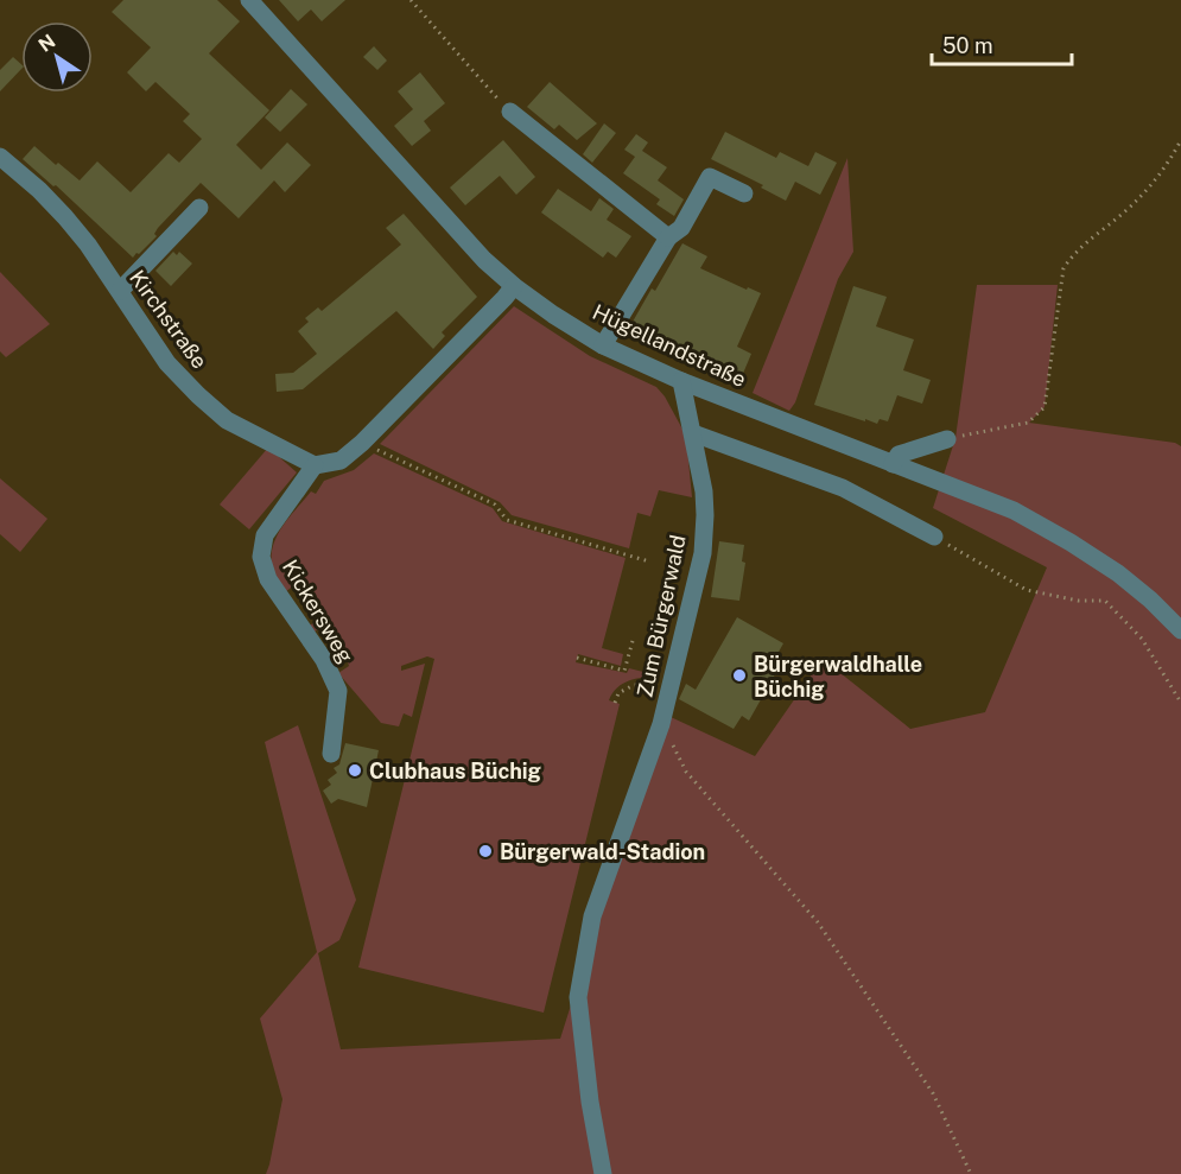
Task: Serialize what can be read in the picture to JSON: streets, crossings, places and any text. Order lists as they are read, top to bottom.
{
  "streets": {
    "street": [
      "Kirchstraße",
      "Hügellandstraße",
      "Kickersweg",
      "Zum Bürgerwald"
    ]
  },
  "crossings": [
    ["Kirchstraße", "Kickersweg"],
    ["Hügellandstraße", "Zum Bürgerwald"]
  ],
  "places": ["Bürgerwaldhalle Büchig", "Clubhaus Büchig", "Bürgerwald-Stadion"],
  "scale_bar": "50 m",
  "north": "top left"
}
